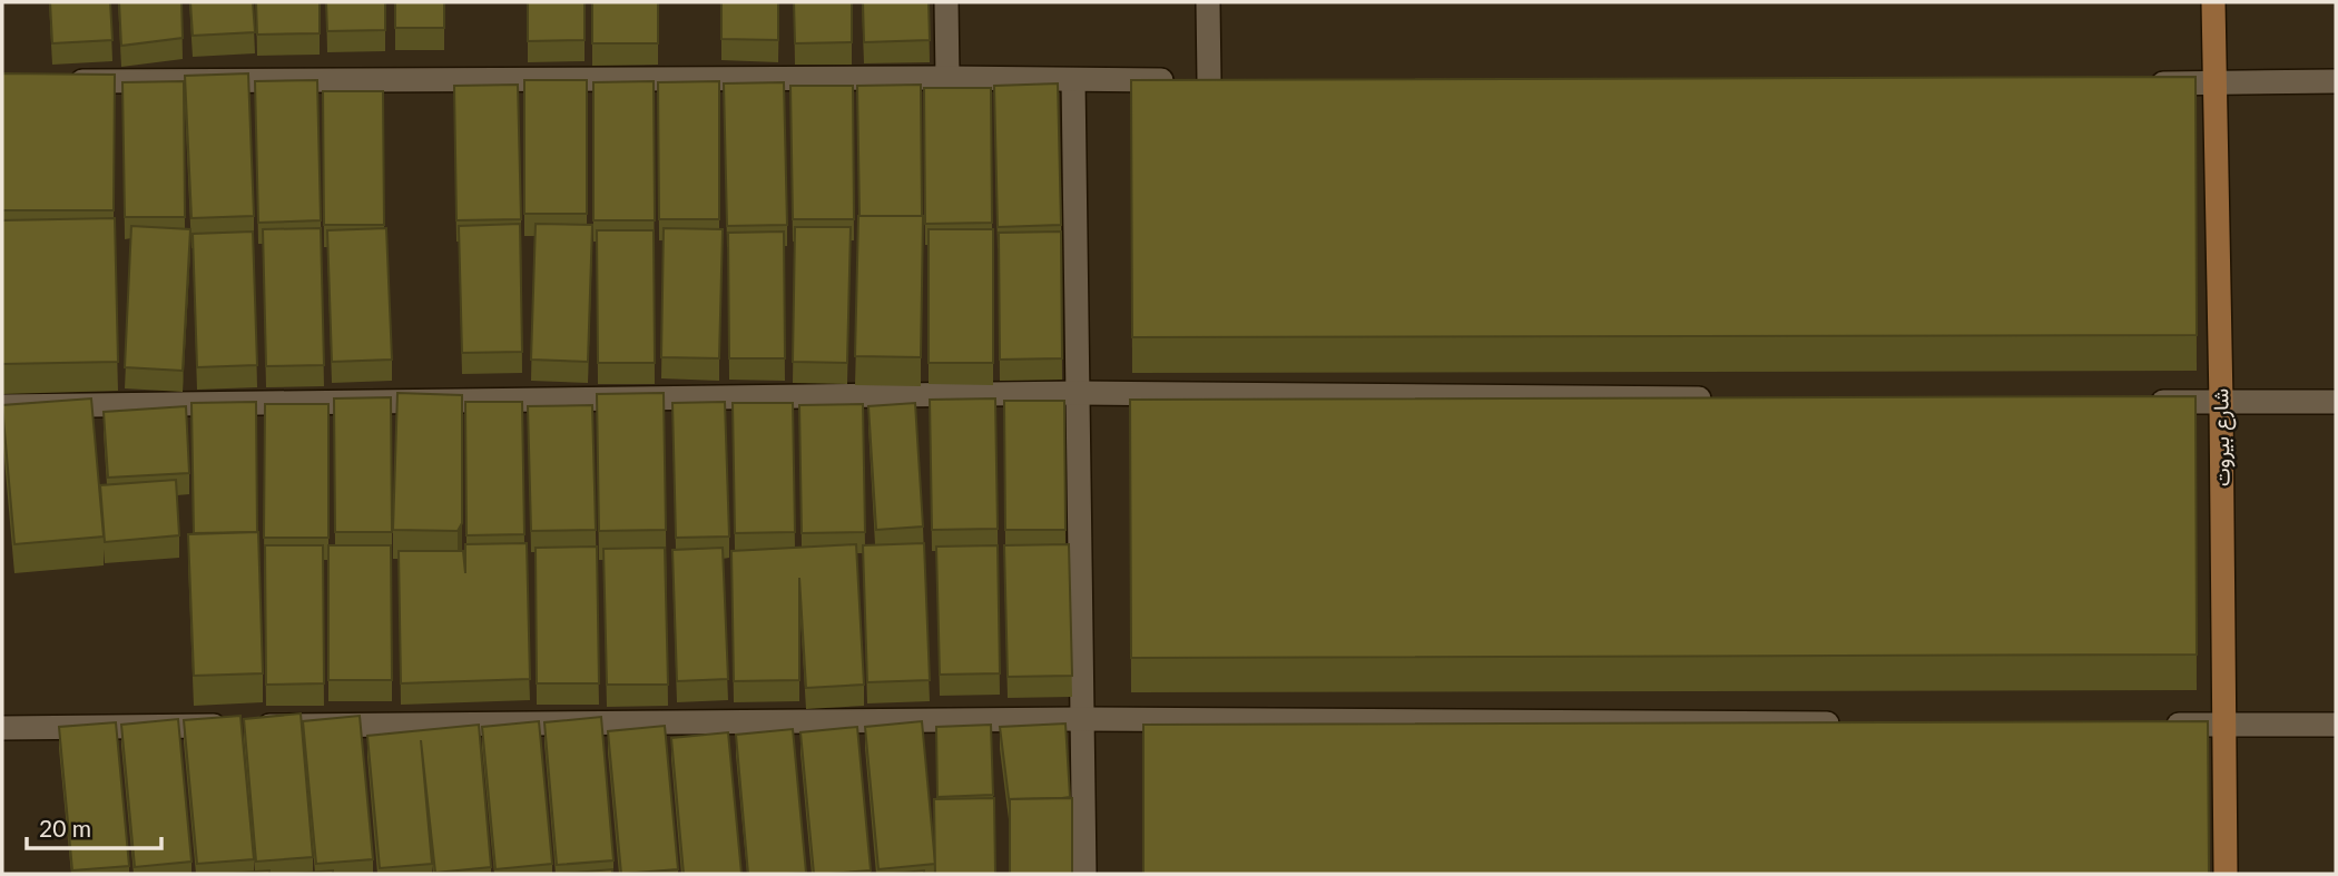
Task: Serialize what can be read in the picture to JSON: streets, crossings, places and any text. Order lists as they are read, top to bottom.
{
  "streets": {
    "street": ["شارع بيروت"]
  },
  "scale_bar": "20 m"
}
